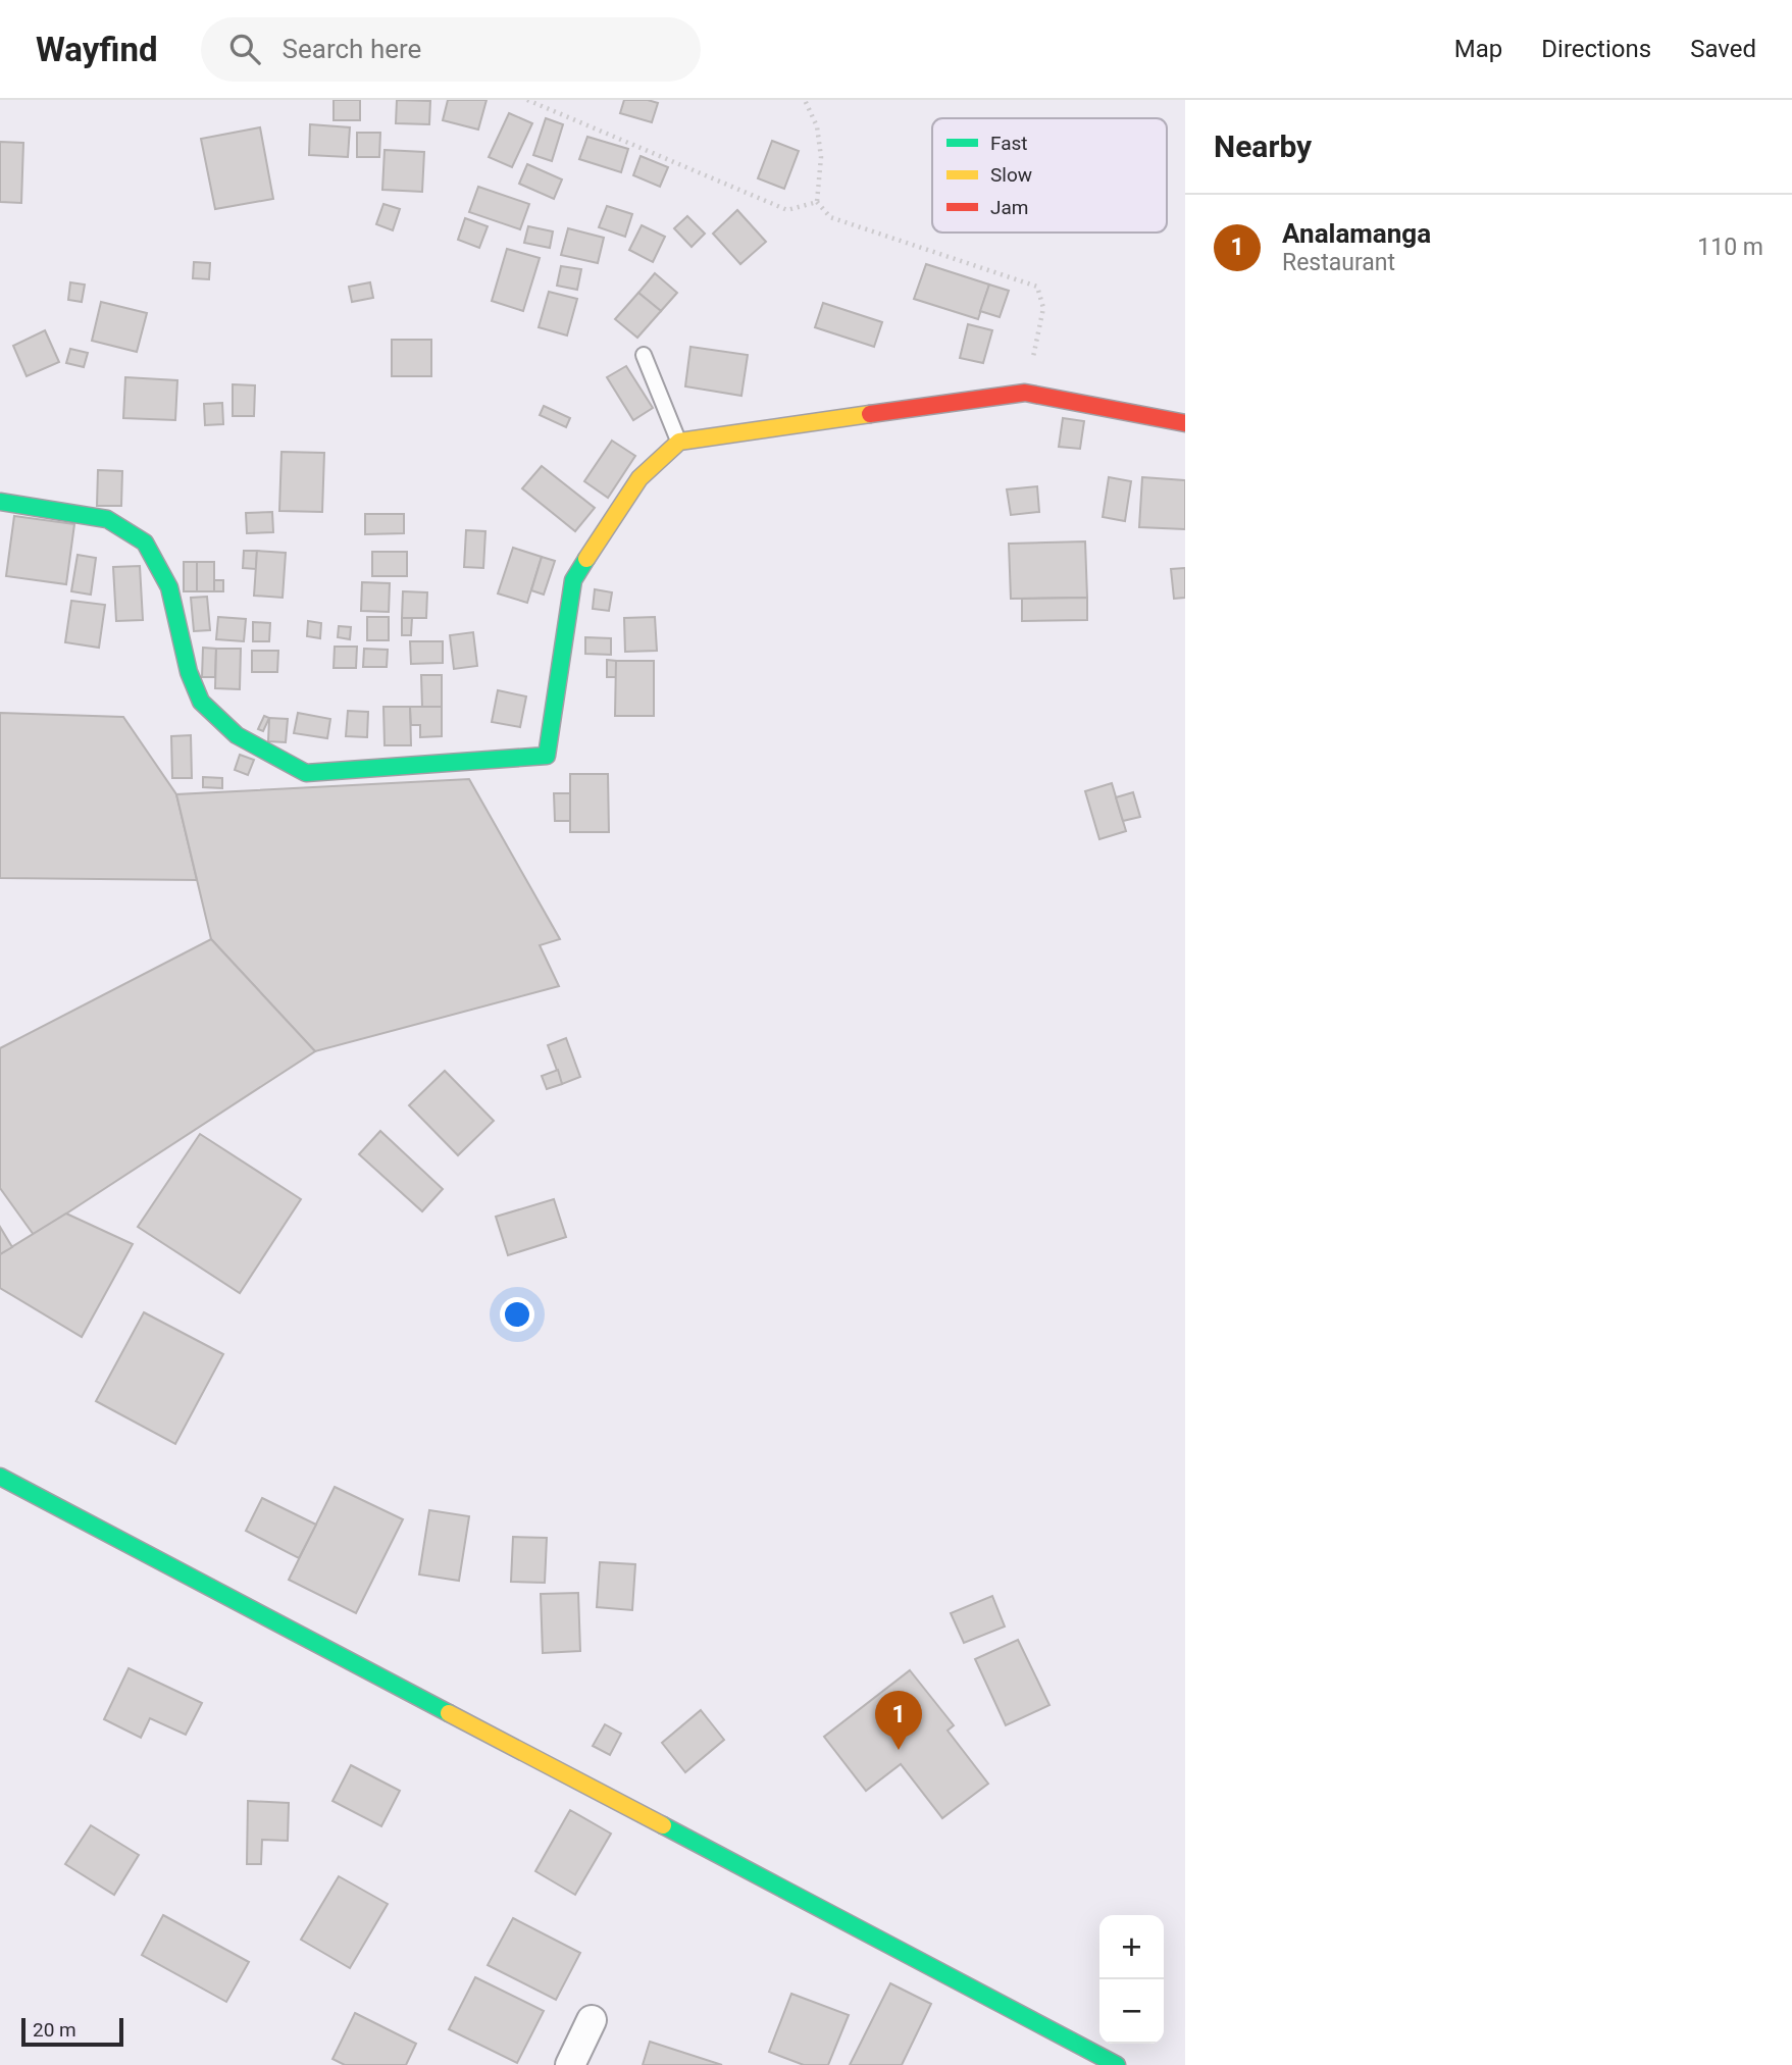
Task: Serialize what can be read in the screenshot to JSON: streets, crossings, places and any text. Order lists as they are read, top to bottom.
{
  "legend": ["Fast", "Slow", "Jam"],
  "scale_bar": "20 m",
  "page": {
    "header": "Wayfind",
    "search": "Search here",
    "nav": ["Map", "Directions", "Saved"],
    "heading": "Nearby",
    "list": [
      {
        "mark": "1",
        "name": "Analamanga",
        "note": "Restaurant",
        "value": "110 m"
      }
    ],
    "pins": "1",
    "map_buttons": ["+", "−"],
    "scale": "20 m"
  }
}
